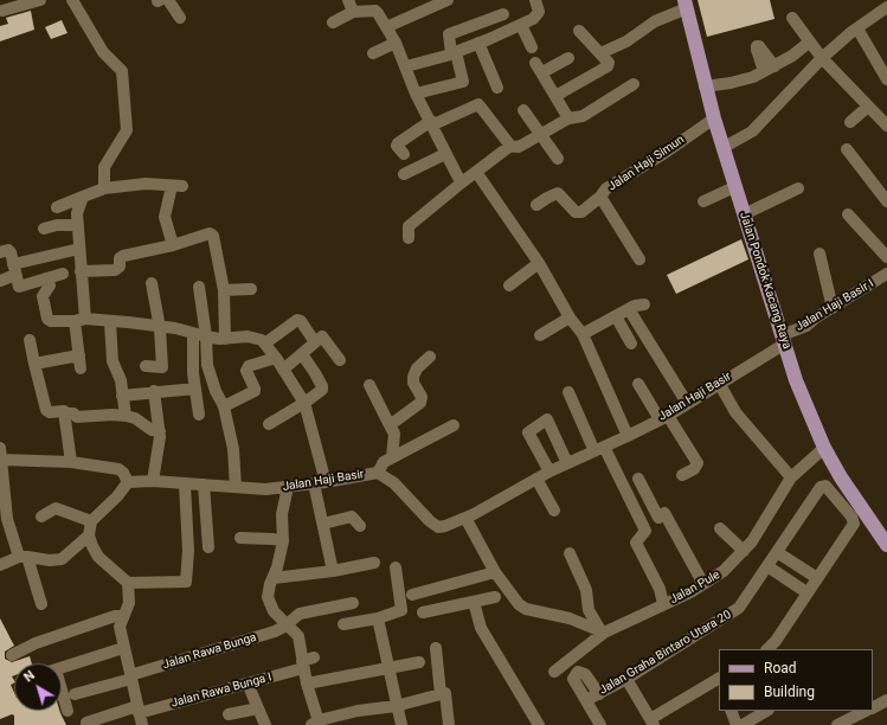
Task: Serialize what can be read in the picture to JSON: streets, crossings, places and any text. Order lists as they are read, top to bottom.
{
  "streets": {
    "main road": ["Jalan Pondok Kacang Raya"],
    "street": [
      "Jalan Haji Simun",
      "Jalan Haji Basir I",
      "Jalan Haji Basir",
      "Jalan Pule",
      "Jalan Rawa Bunga",
      "Jalan Graha Bintaro Utara 20",
      "Jalan Rawa Bunga I"
    ]
  },
  "crossings": [
    ["Jalan Haji Simun", "Jalan Pondok Kacang Raya"],
    ["Jalan Pondok Kacang Raya", "Jalan Haji Basir I"],
    ["Jalan Pondok Kacang Raya", "Jalan Haji Basir"],
    ["Jalan Pondok Kacang Raya", "Jalan Pule"],
    ["Jalan Haji Basir I", "Jalan Haji Basir"]
  ],
  "legend": ["Road", "Building"],
  "north": "top left"
}
